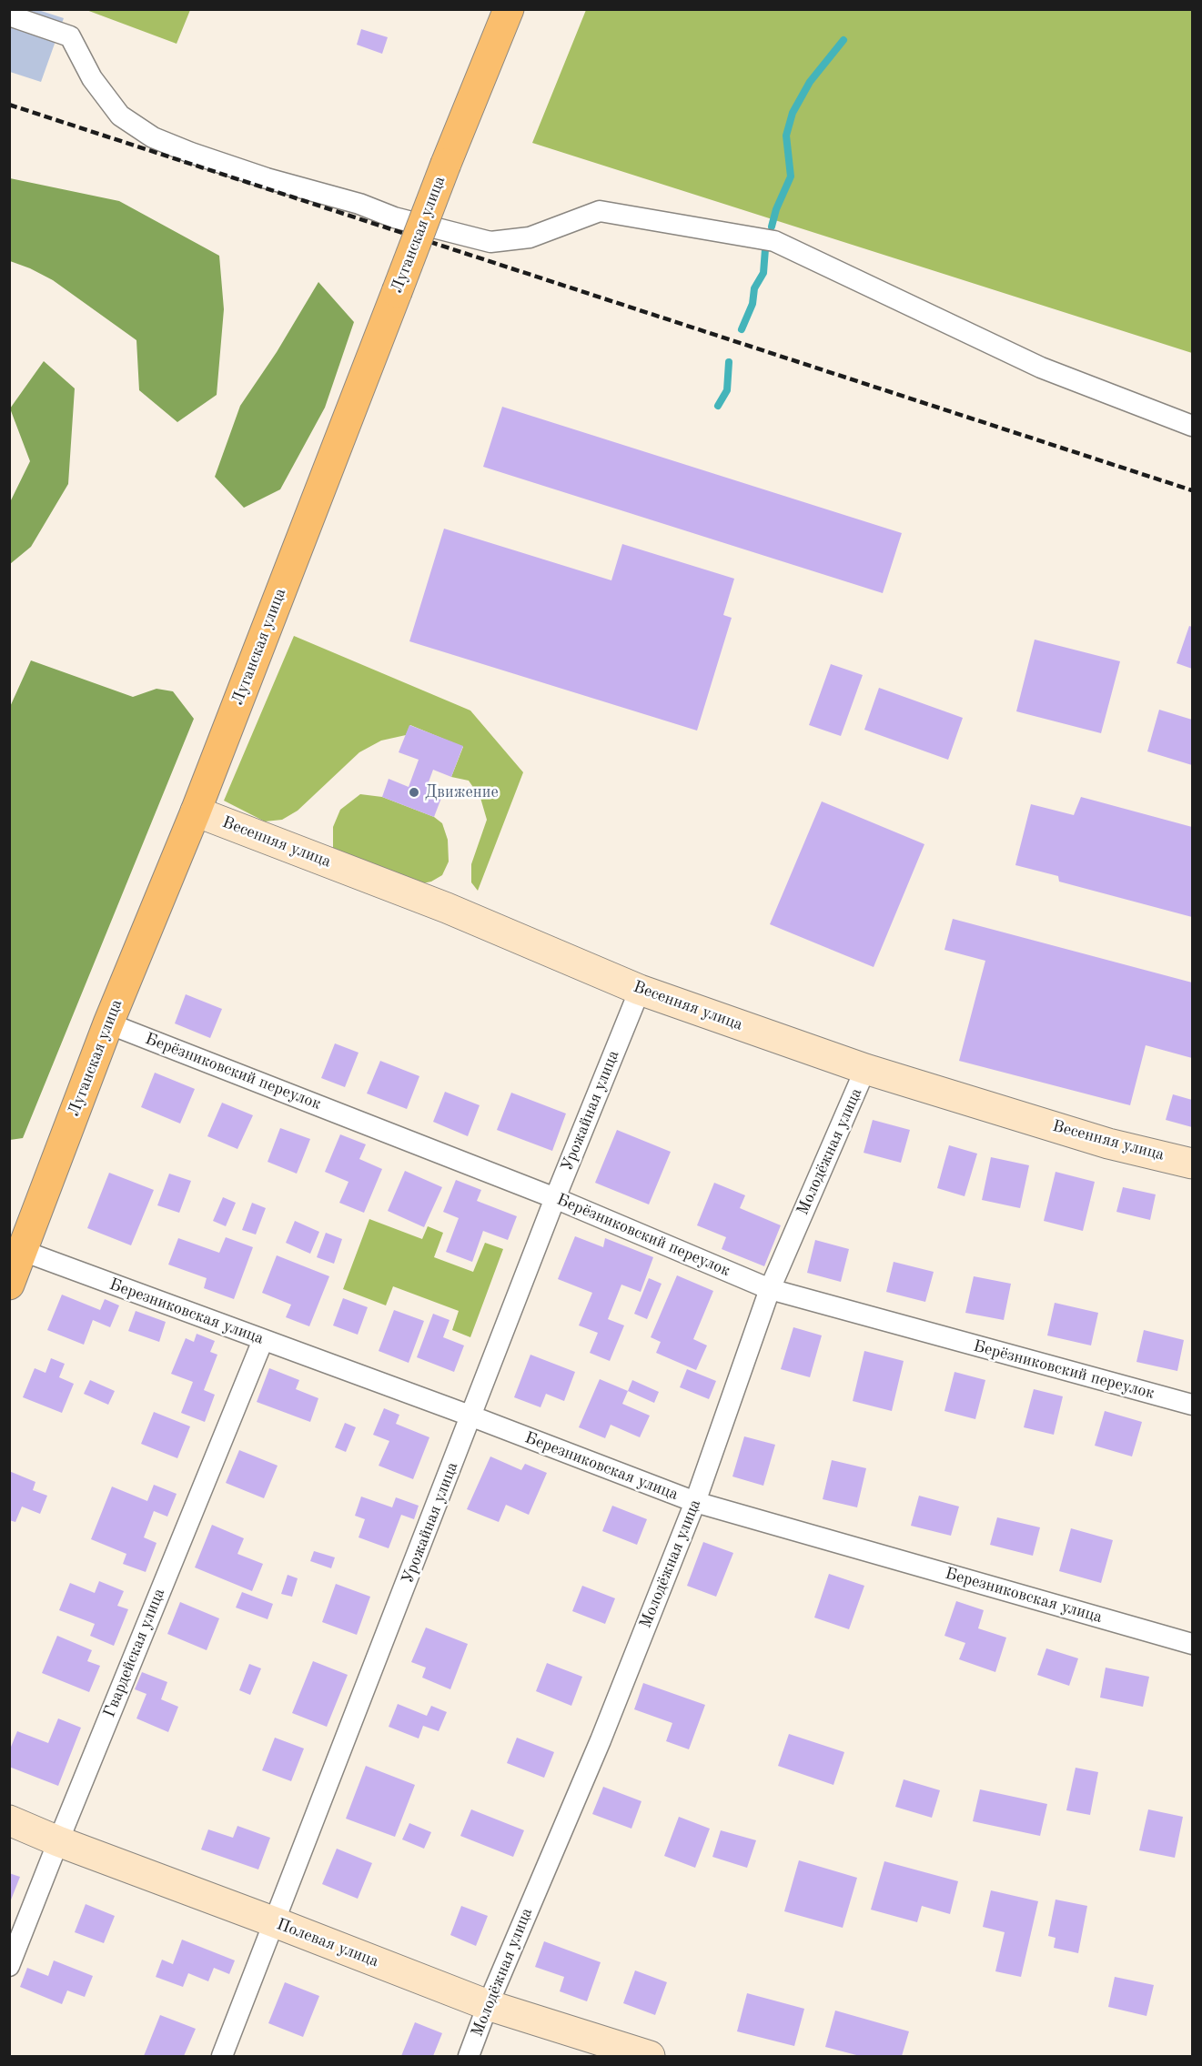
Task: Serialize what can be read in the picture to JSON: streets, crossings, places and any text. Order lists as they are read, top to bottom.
{
  "streets": {
    "highway": ["Луганская улица"],
    "street": [
      "Весенняя улица",
      "Берёзниковский переулок",
      "Урожайная улица",
      "Молодёжная улица",
      "Березниковская улица",
      "Гвардейская улица",
      "Полевая улица"
    ]
  },
  "crossings": [
    ["Луганская улица", "Весенняя улица"],
    ["Луганская улица", "Берёзниковский переулок"],
    ["Луганская улица", "Березниковская улица"],
    ["Весенняя улица", "Урожайная улица"],
    ["Весенняя улица", "Молодёжная улица"],
    ["Берёзниковский переулок", "Урожайная улица"],
    ["Берёзниковский переулок", "Молодёжная улица"],
    ["Урожайная улица", "Березниковская улица"],
    ["Урожайная улица", "Полевая улица"],
    ["Молодёжная улица", "Березниковская улица"],
    ["Молодёжная улица", "Полевая улица"],
    ["Березниковская улица", "Гвардейская улица"],
    ["Гвардейская улица", "Полевая улица"]
  ],
  "places": ["Движение"]
}
